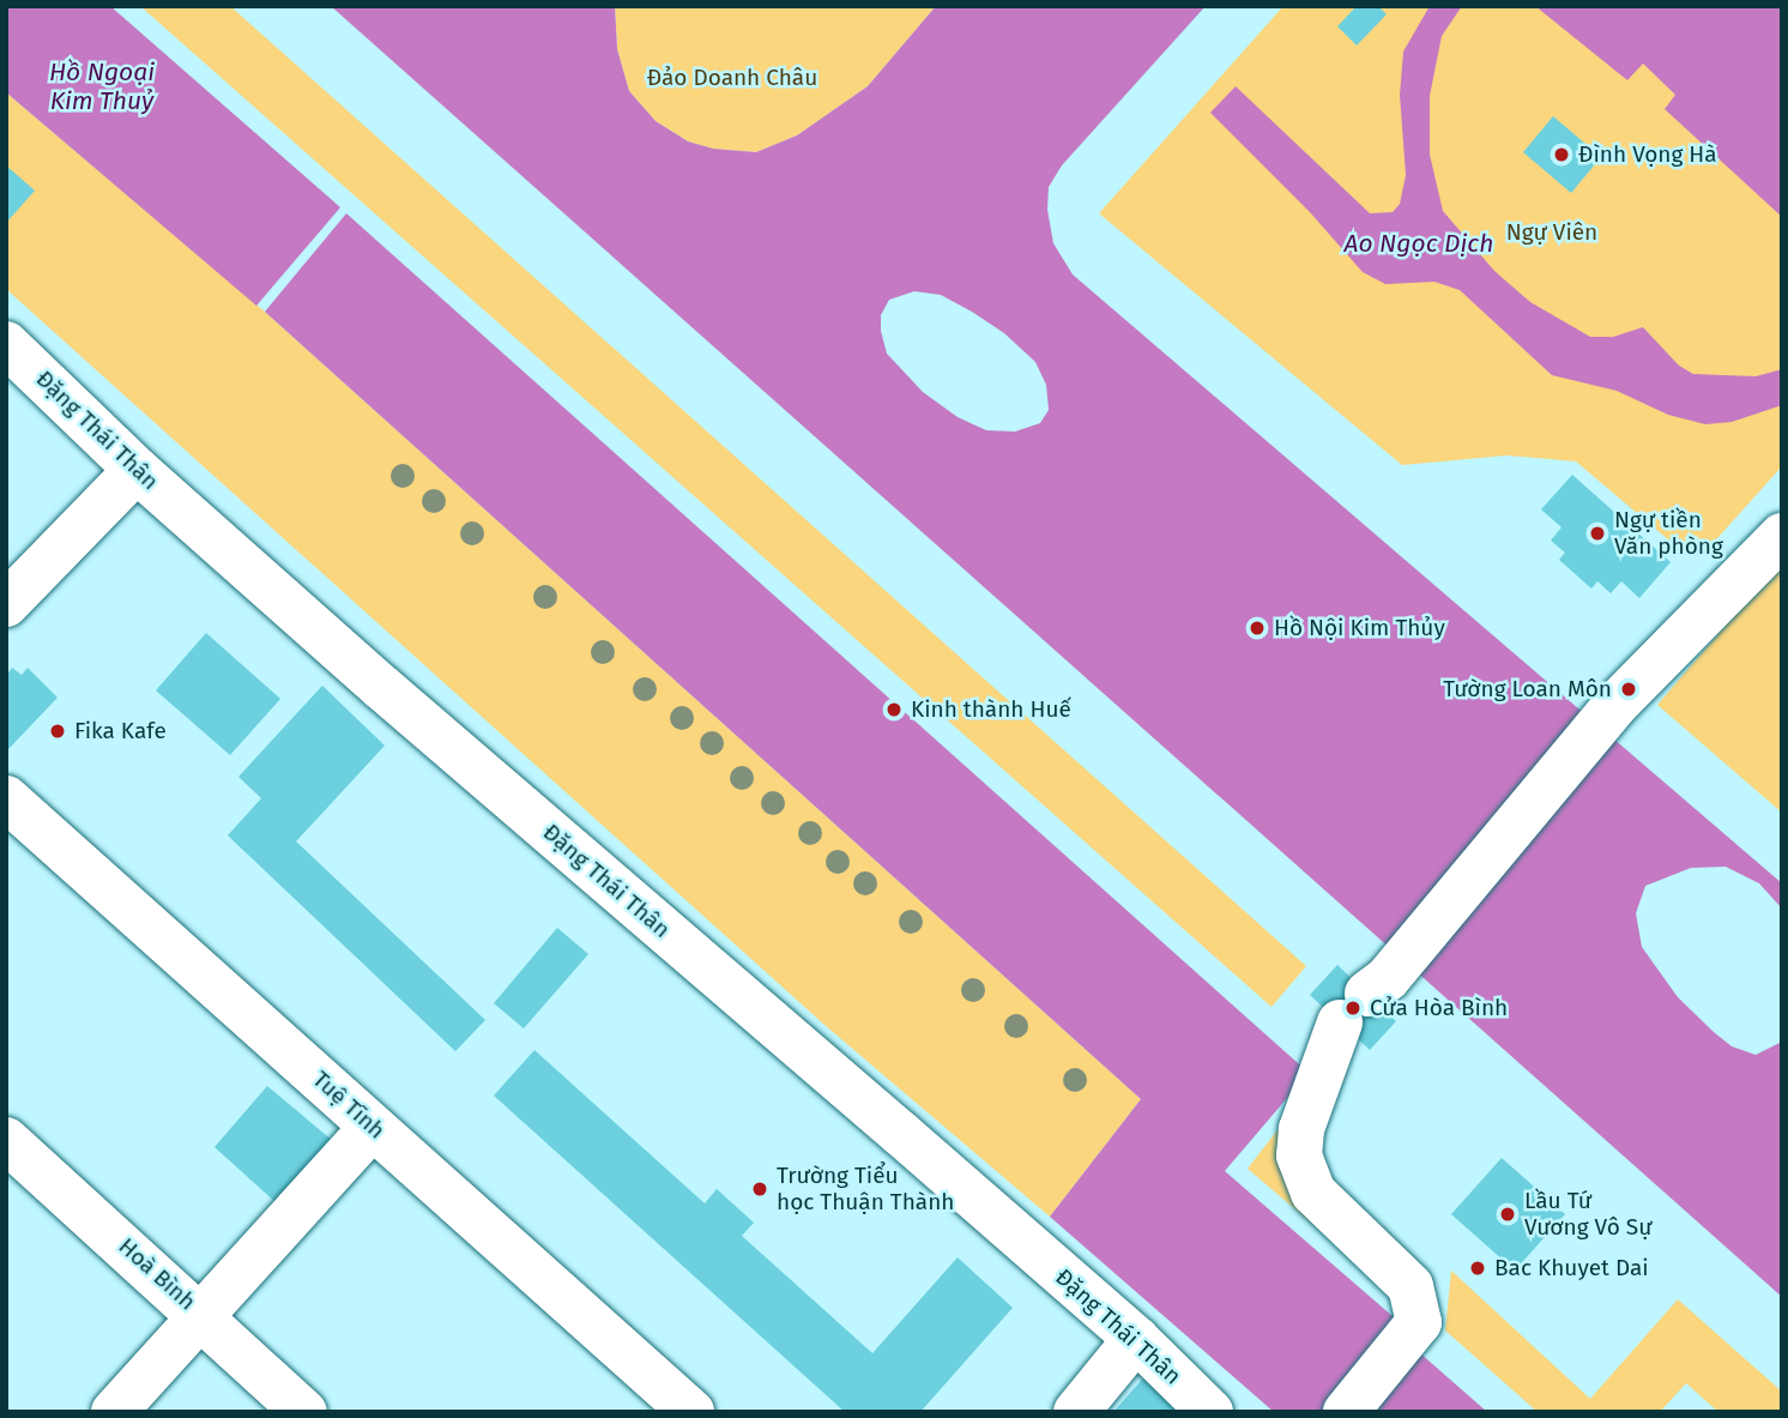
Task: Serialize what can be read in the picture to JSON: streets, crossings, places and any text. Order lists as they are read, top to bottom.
{
  "streets": {
    "street": ["Đặng Thái Thân", "Tuệ Tĩnh", "Hoà Bình"]
  },
  "water": ["Hồ Ngoại Kim Thuỷ", "Ao Ngọc Dịch"],
  "parks": ["Đảo Doanh Châu", "Ngự Viên"],
  "places": [
    "Đình Vọng Hà",
    "Ngự tiền Văn phòng",
    "Hồ Nội Kim Thủy",
    "Tường Loan Môn",
    "Kinh thành Huế",
    "Fika Kafe",
    "Cửa Hòa Bình",
    "Trường Tiểu học Thuận Thành",
    "Lầu Tứ Vương Vô Sự",
    "Bac Khuyet Dai"
  ]
}
